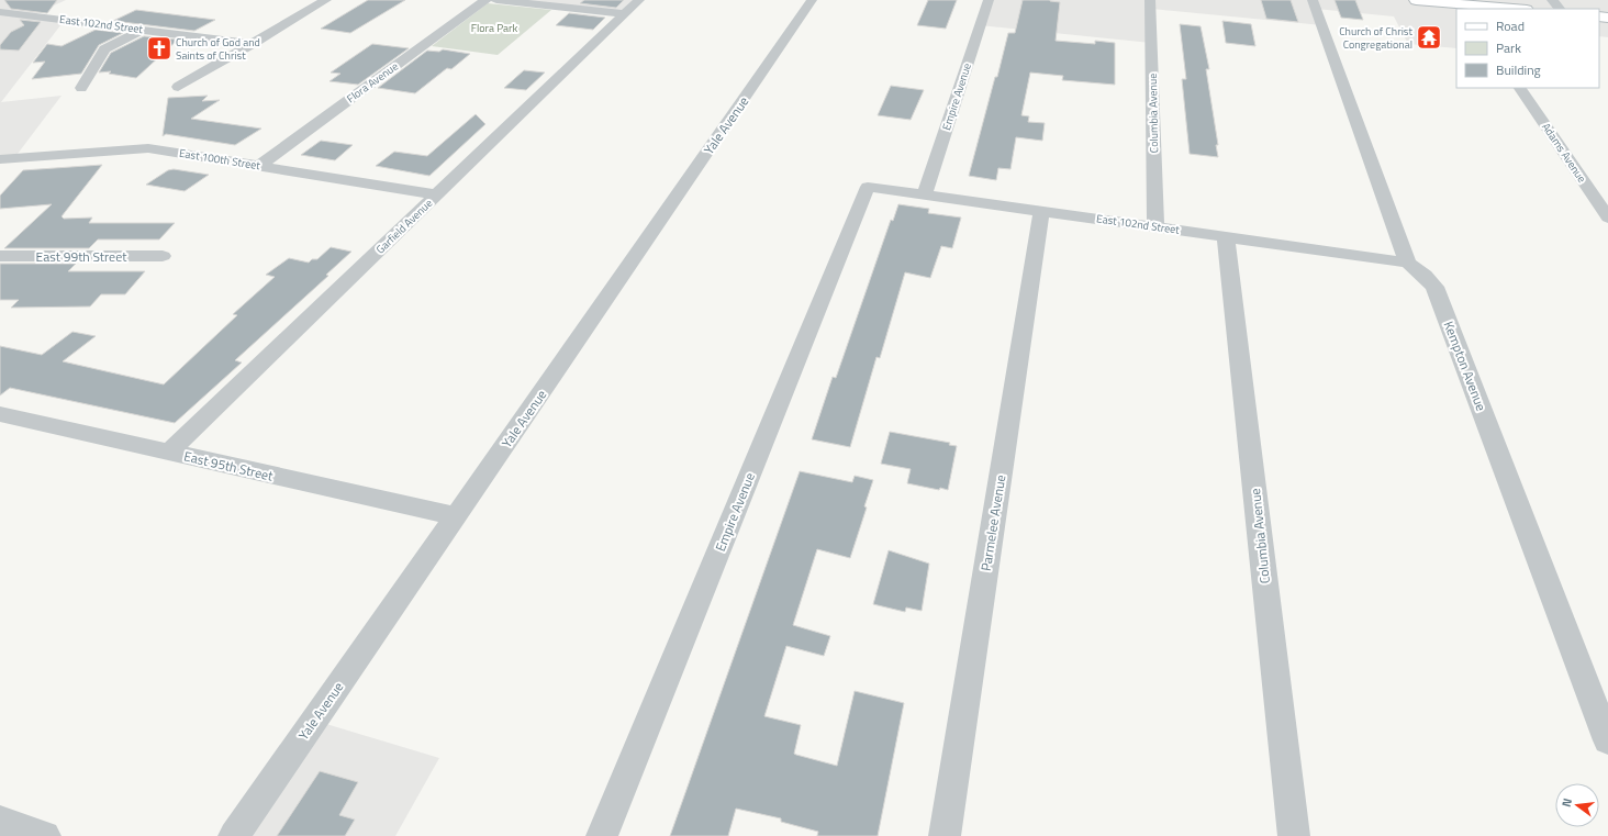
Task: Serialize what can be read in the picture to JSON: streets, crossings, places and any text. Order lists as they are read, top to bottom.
{
  "streets": {
    "street": [
      "East 102nd Street",
      "Flora Avenue",
      "Empire Avenue",
      "Columbia Avenue",
      "Yale Avenue",
      "Adams Avenue",
      "East 100th Street",
      "Garfield Avenue",
      "East 99th Street",
      "Kempton Avenue",
      "East 95th Street",
      "Parmelee Avenue"
    ]
  },
  "crossings": [
    ["East 102nd Street", "Empire Avenue"],
    ["East 102nd Street", "Columbia Avenue"],
    ["East 102nd Street", "Kempton Avenue"],
    ["East 102nd Street", "Parmelee Avenue"],
    ["Flora Avenue", "East 100th Street"],
    ["Yale Avenue", "East 95th Street"],
    ["East 100th Street", "Garfield Avenue"],
    ["Garfield Avenue", "East 95th Street"]
  ],
  "parks": ["Flora Park"],
  "places": {
    "temple": ["Church of Christ Congregational"],
    "church": ["Church of God and Saints of Christ"]
  },
  "legend": ["Road", "Park", "Building"],
  "north": "left"
}
